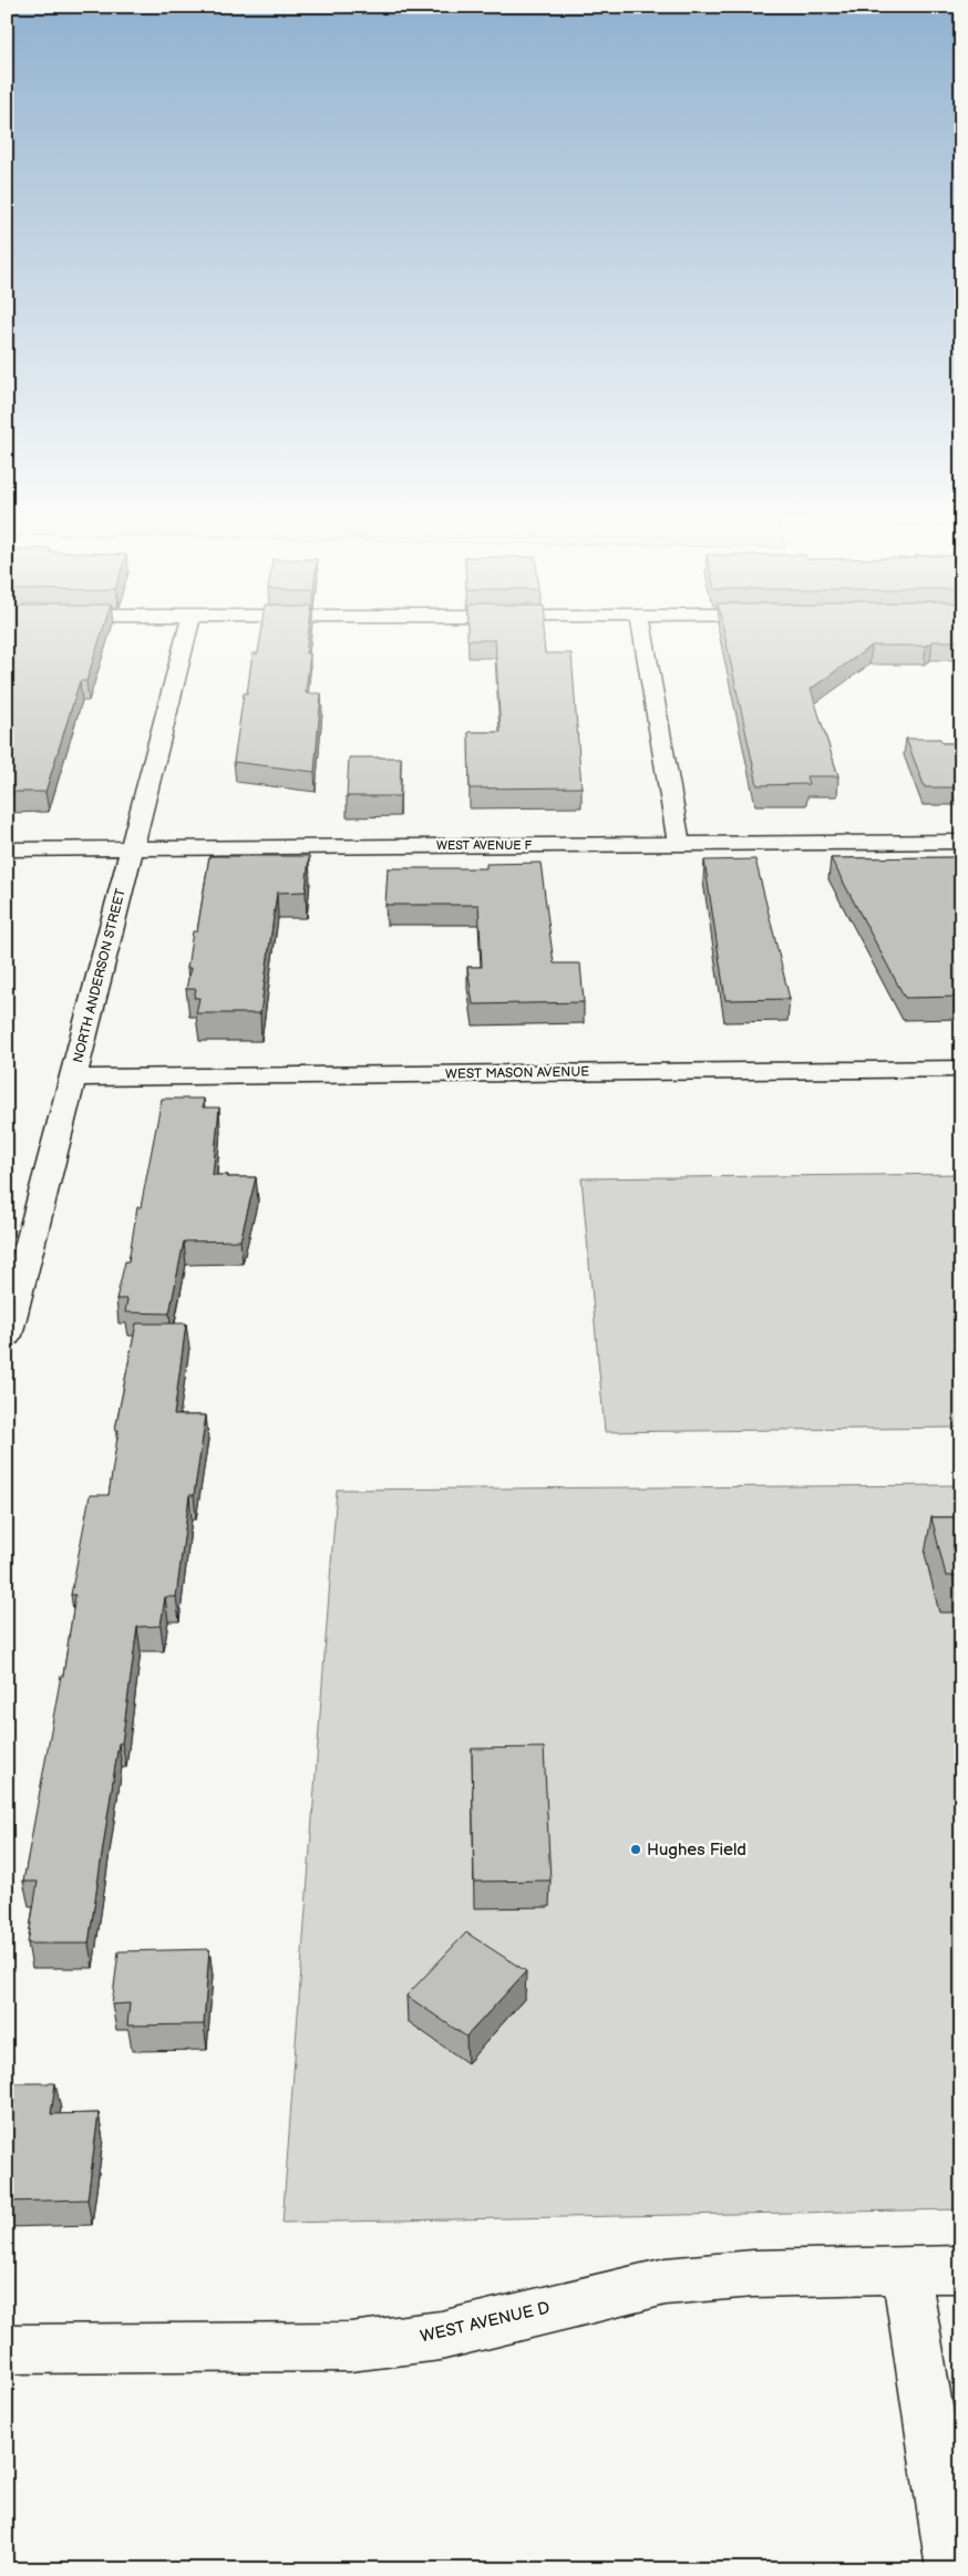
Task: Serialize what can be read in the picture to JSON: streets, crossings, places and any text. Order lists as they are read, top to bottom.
{
  "streets": {
    "street": [
      "WEST AVENUE F",
      "NORTH ANDERSON STREET",
      "WEST MASON AVENUE",
      "WEST AVENUE D"
    ]
  },
  "crossings": [
    ["WEST AVENUE F", "NORTH ANDERSON STREET"],
    ["NORTH ANDERSON STREET", "WEST MASON AVENUE"]
  ],
  "places": ["Hughes Field"]
}
